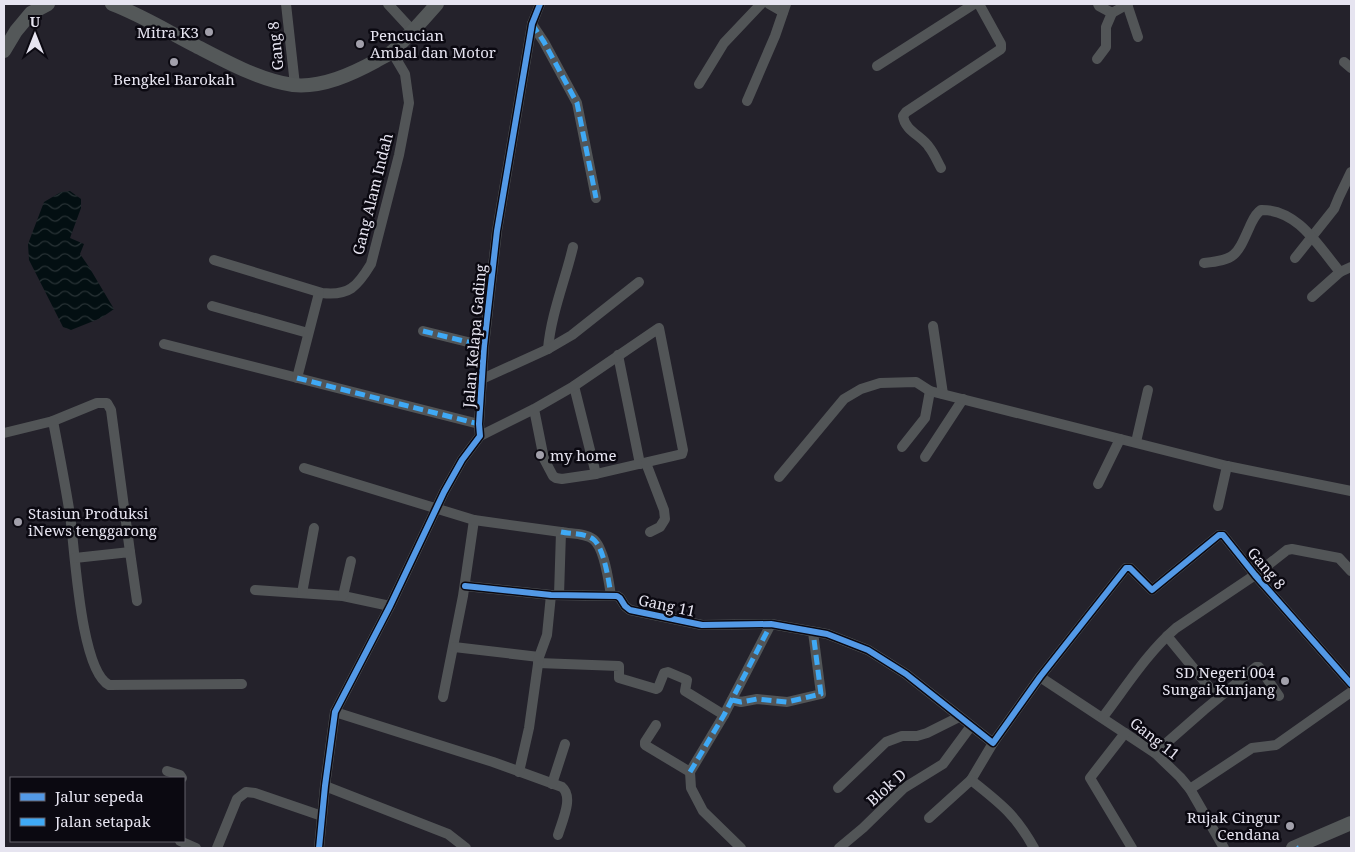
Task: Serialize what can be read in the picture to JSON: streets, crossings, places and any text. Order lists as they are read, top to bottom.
{
  "streets": {
    "street": [
      "Gang 8",
      "Gang Alam Indah",
      "Jalan Kelapa Gading",
      "Gang 11",
      "Blok D"
    ]
  },
  "crossings": [
    ["Gang 8", "Gang 11"],
    ["Gang 11", "Blok D"]
  ],
  "places": [
    "Mitra K3",
    "Pencucian Ambal dan Motor",
    "Bengkel Barokah",
    "my home",
    "Stasiun Produksi iNews tenggarong",
    "SD Negeri 004 Sungai Kunjang",
    "Rujak Cingur Cendana"
  ],
  "legend": ["Jalur sepeda", "Jalan setapak"],
  "north": "top"
}
